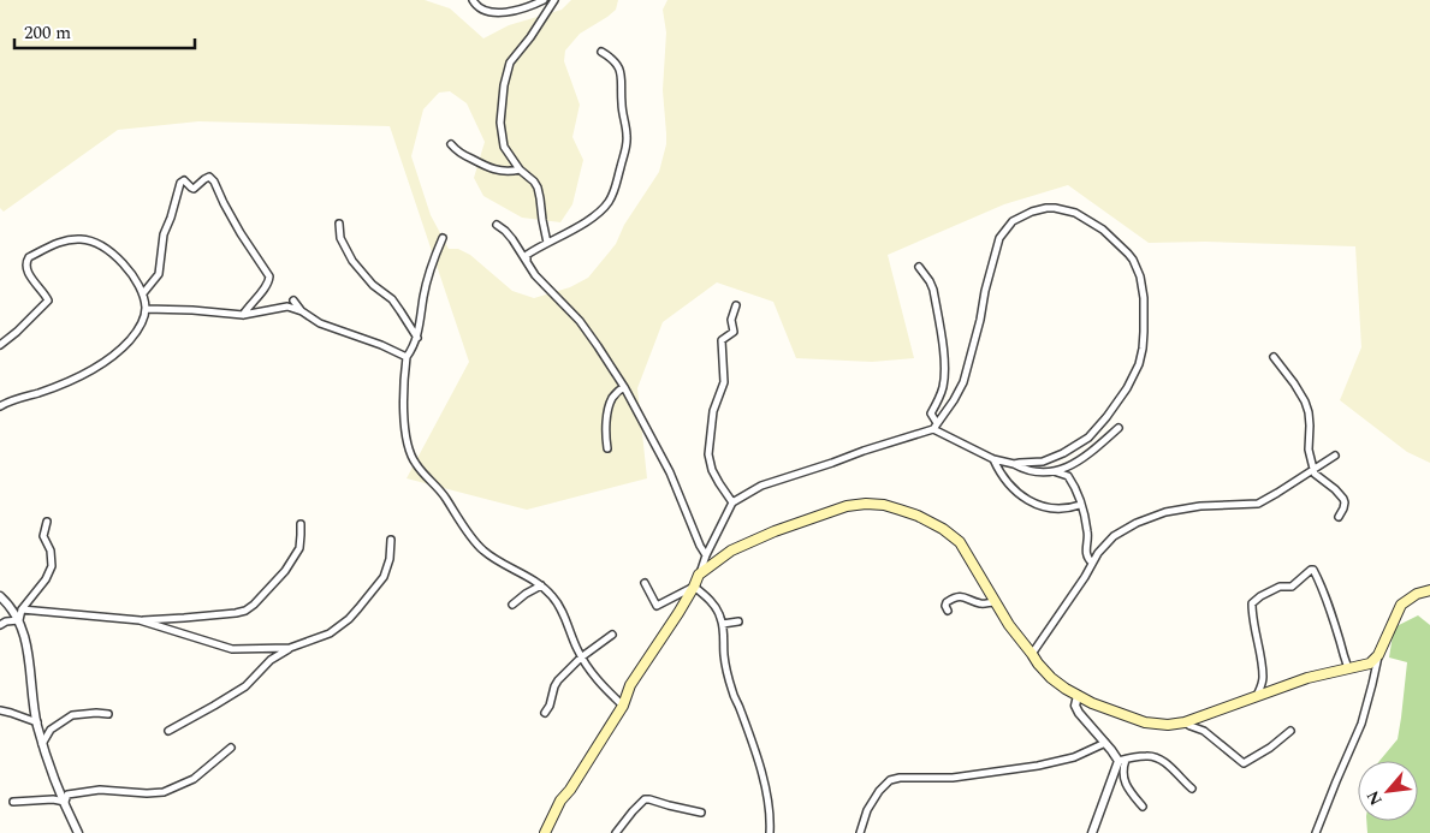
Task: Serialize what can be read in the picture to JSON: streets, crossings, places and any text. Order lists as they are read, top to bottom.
{
  "scale_bar": "200 m",
  "north": "bottom left"
}
